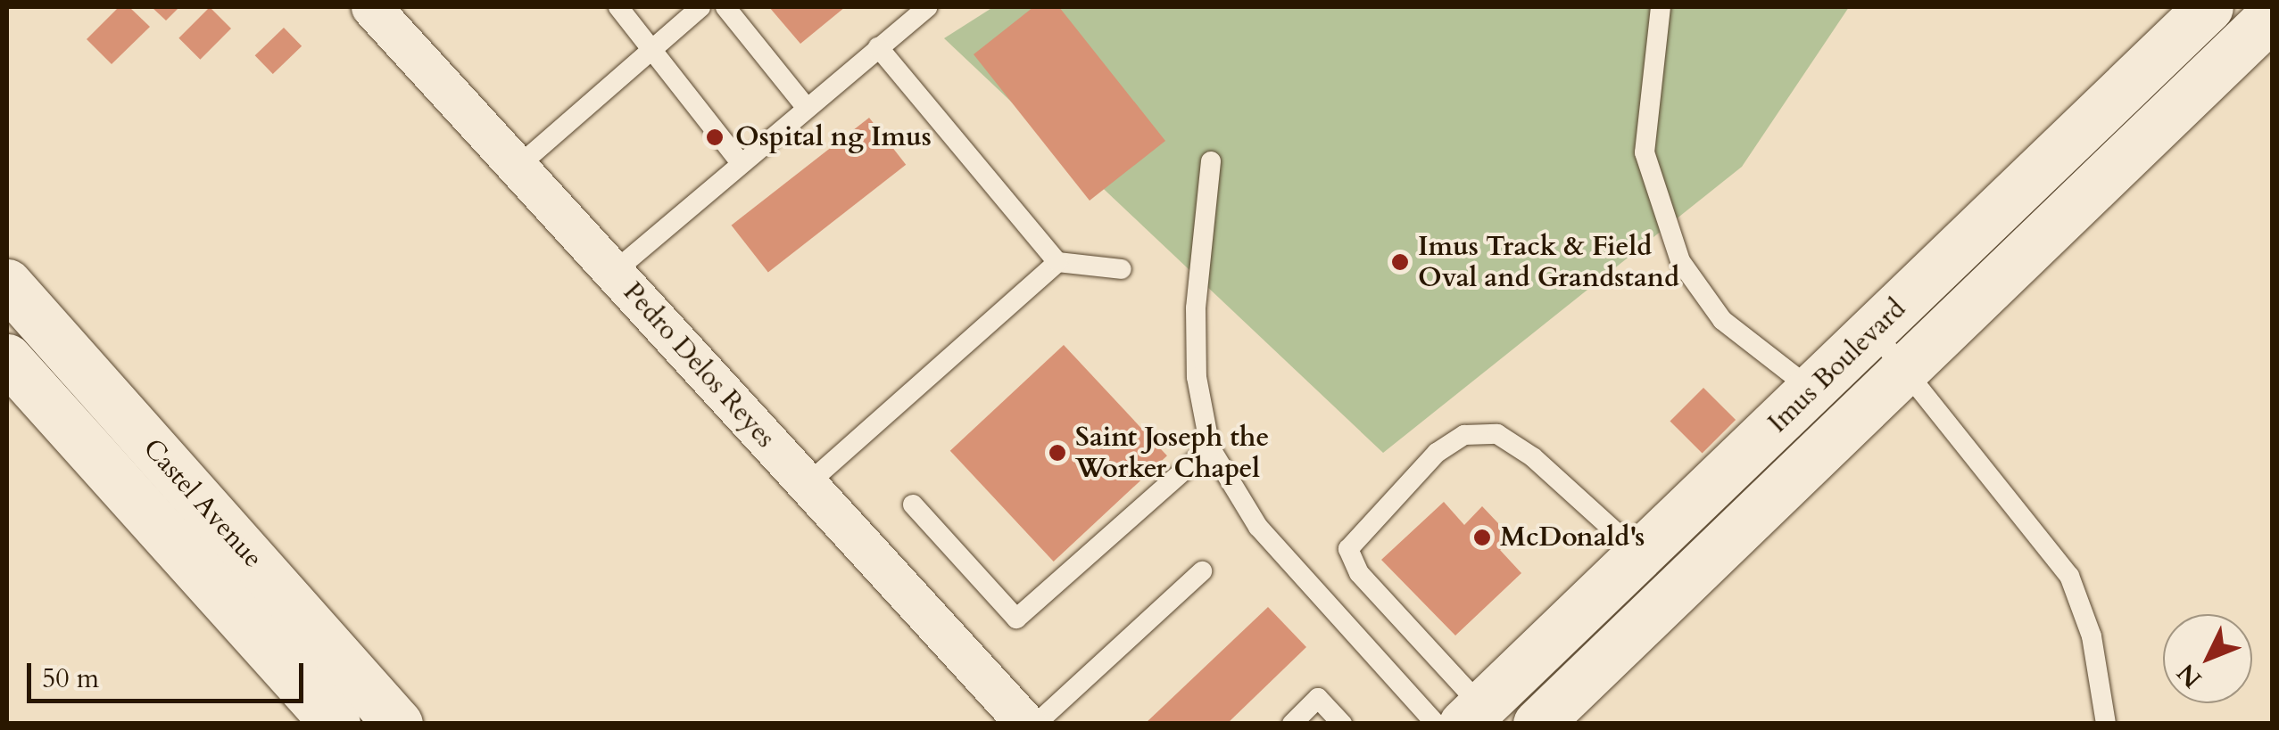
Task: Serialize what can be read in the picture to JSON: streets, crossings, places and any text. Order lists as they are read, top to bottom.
{
  "streets": {
    "main road": ["Imus Boulevard", "Castel Avenue"],
    "street": ["Pedro Delos Reyes"]
  },
  "places": [
    "Ospital ng Imus",
    "Imus Track & Field Oval and Grandstand",
    "Saint Joseph the Worker Chapel",
    "McDonald's"
  ],
  "scale_bar": "50 m",
  "north": "bottom left"
}
